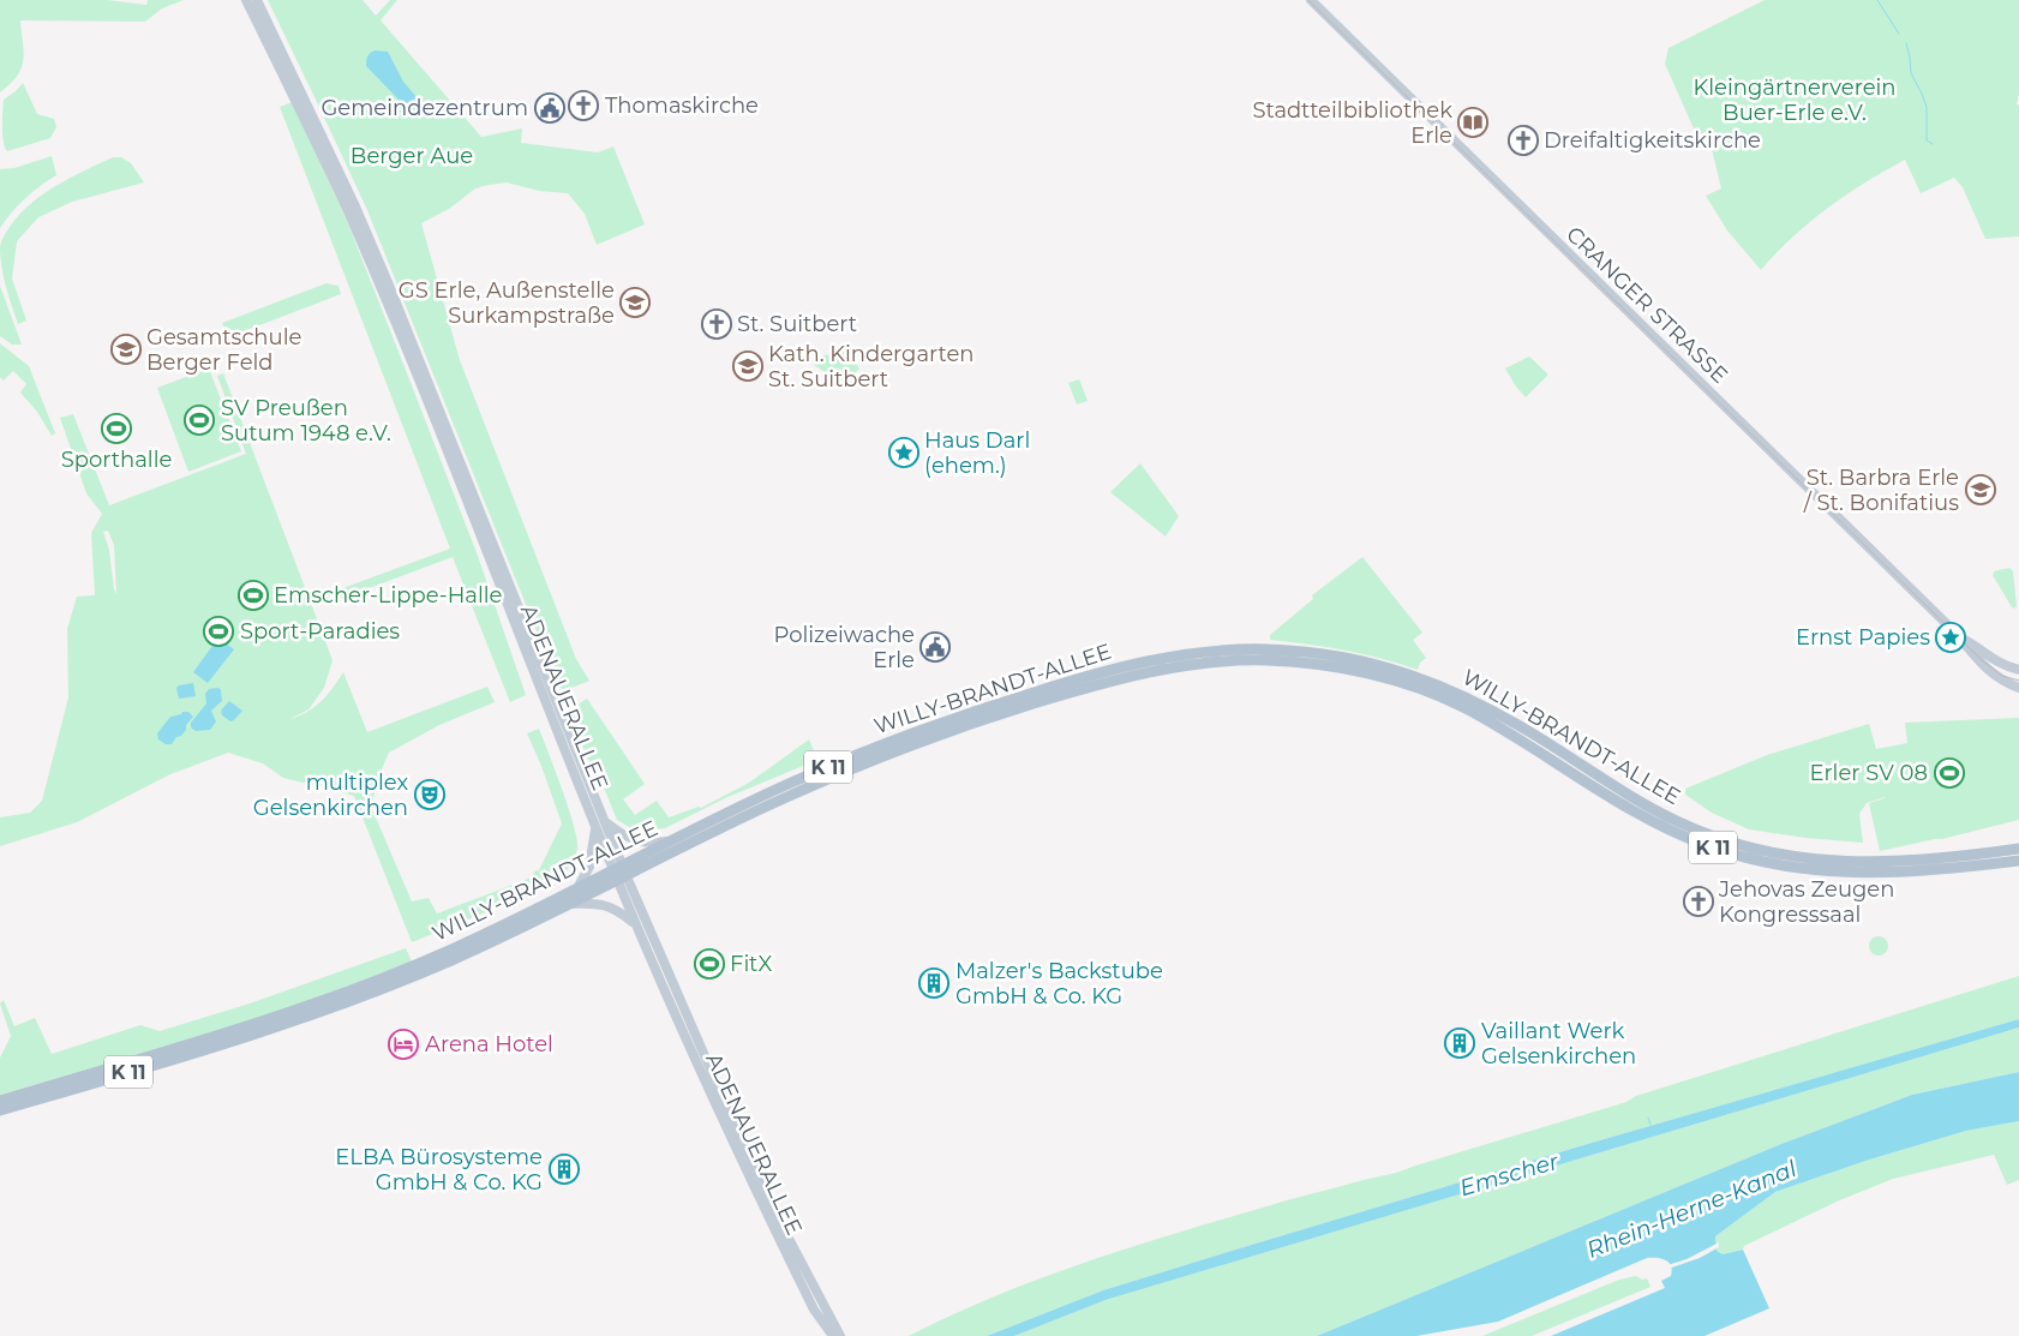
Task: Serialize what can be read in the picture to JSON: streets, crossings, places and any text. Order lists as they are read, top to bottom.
{
  "streets": {
    "main road": [
      "CRANGER STRASSE",
      "WILLY-BRANDT-ALLEE",
      "ADENAUERALLEE",
      "K 11"
    ]
  },
  "crossings": [
    ["WILLY-BRANDT-ALLEE", "ADENAUERALLEE"]
  ],
  "water": ["Emscher", "Rhein-Herne-Kanal"],
  "parks": ["Kleingärtnerverein Buer-Erle e.V.", "Berger Aue"],
  "places": {
    "church": [
      "Thomaskirche",
      "Dreifaltigkeitskirche",
      "St. Suitbert",
      "Jehovas Zeugen Kongresssaal"
    ],
    "public building": ["Gemeindezentrum", "Polizeiwache Erle"],
    "library": ["Stadtteilbibliothek Erle"],
    "school or university": [
      "GS Erle, Außenstelle Surkampstraße",
      "Gesamtschule Berger Feld",
      "Kath. Kindergarten St. Suitbert",
      "St. Barbra Erle / St. Bonifatius"
    ],
    "sports": [
      "SV Preußen Sutum 1948 e.V.",
      "Sporthalle",
      "Emscher-Lippe-Halle",
      "Sport-Paradies",
      "Erler SV 08",
      "FitX"
    ],
    "place": ["Haus Darl (ehem.)", "Ernst Papies"],
    "theatre": ["multiplex Gelsenkirchen"],
    "building": ["Malzer's Backstube GmbH & Co. KG", "Vaillant Werk Gelsenkirchen", "ELBA Bürosysteme GmbH & Co. KG"],
    "hotel": ["Arena Hotel"]
  }
}
